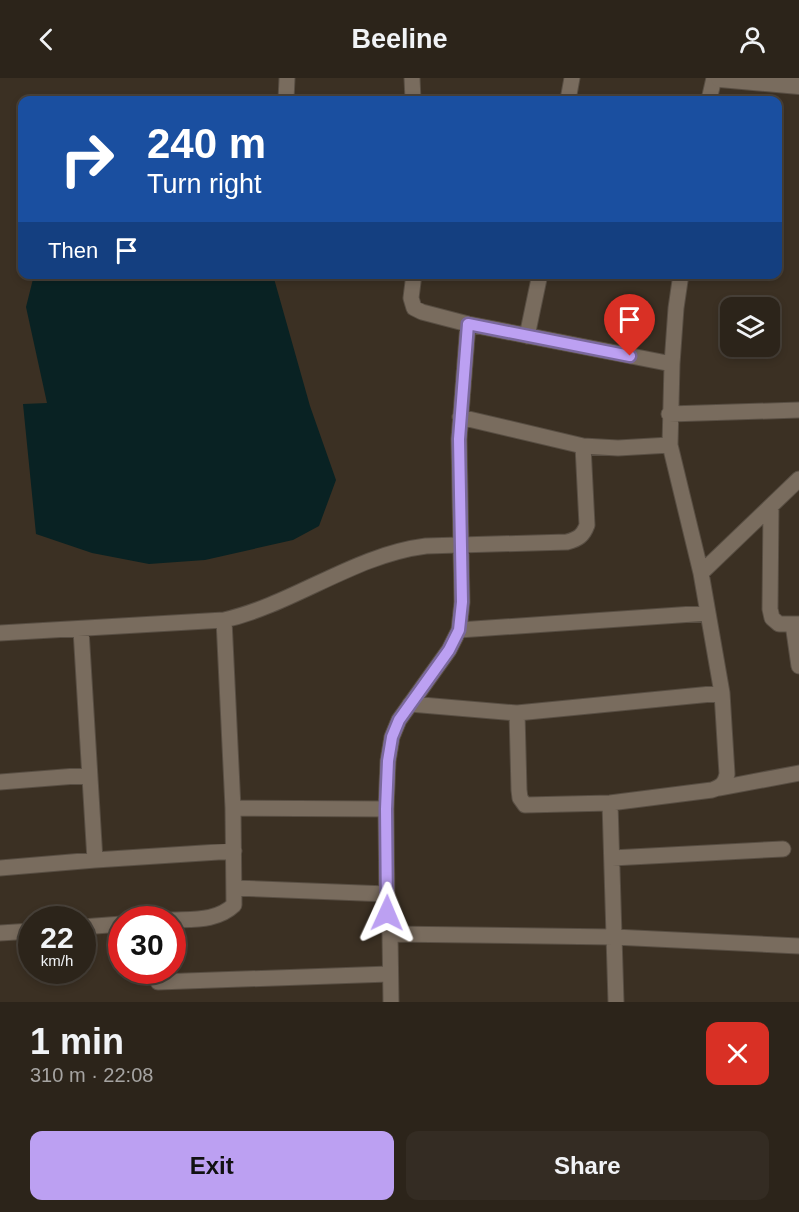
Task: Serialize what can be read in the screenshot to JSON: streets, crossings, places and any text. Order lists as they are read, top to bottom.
{
  "page": {
    "header": "Beeline",
    "turn": ["240 m", "Turn right"],
    "then": "Then",
    "speed": "22 km/h",
    "limit": "30",
    "heading": ["1 min", "310 m · 22:08"],
    "buttons": ["Exit", "Share"]
  }
}
